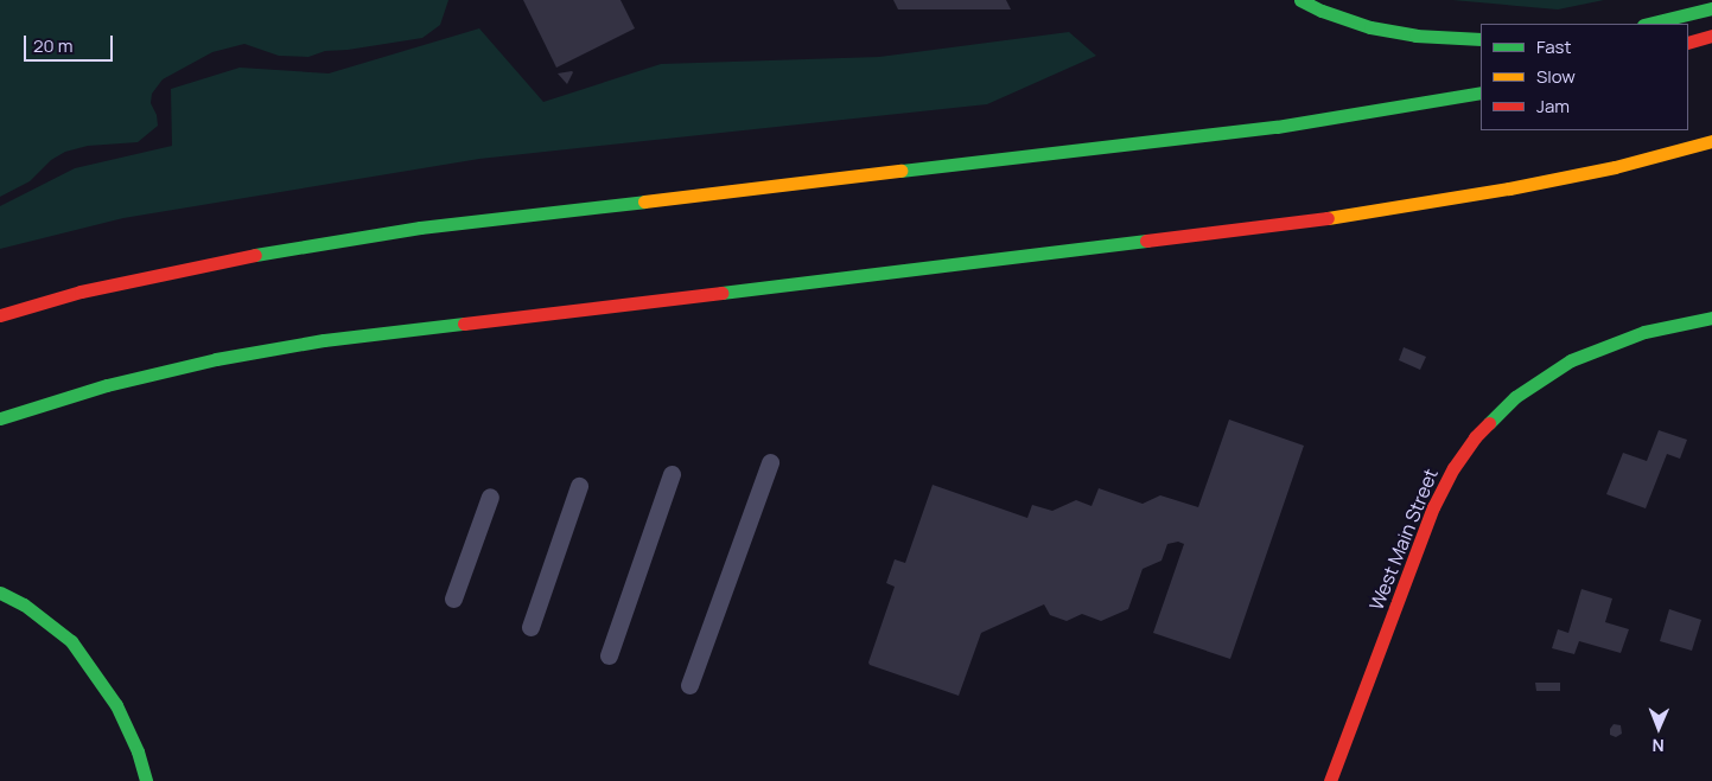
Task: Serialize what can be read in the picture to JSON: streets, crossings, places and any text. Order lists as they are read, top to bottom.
{
  "streets": {
    "main road": ["West Main Street"]
  },
  "legend": ["Fast", "Slow", "Jam"],
  "scale_bar": "20 m",
  "north": "bottom"
}
